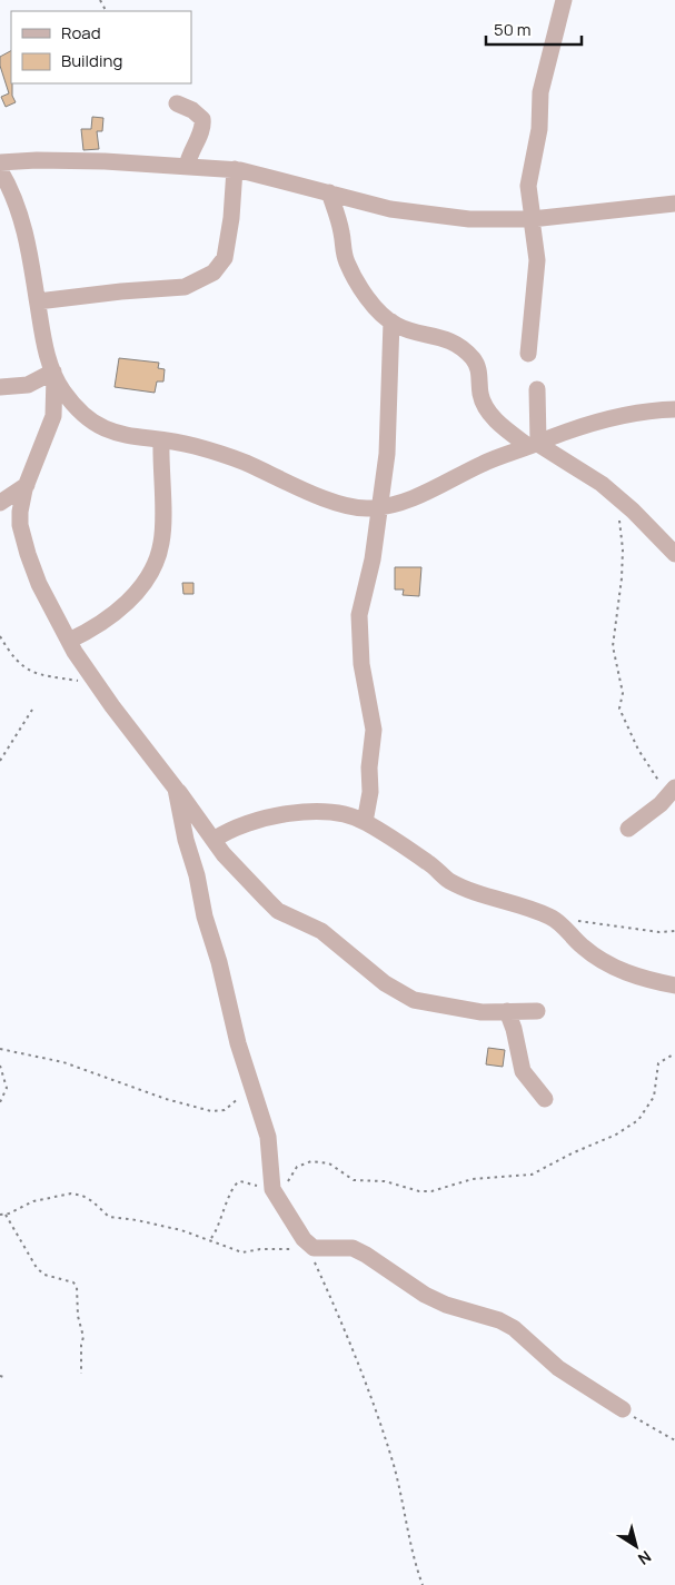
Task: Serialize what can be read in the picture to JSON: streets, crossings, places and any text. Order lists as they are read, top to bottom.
{
  "legend": ["Road", "Building"],
  "scale_bar": "50 m",
  "north": "bottom right"
}
